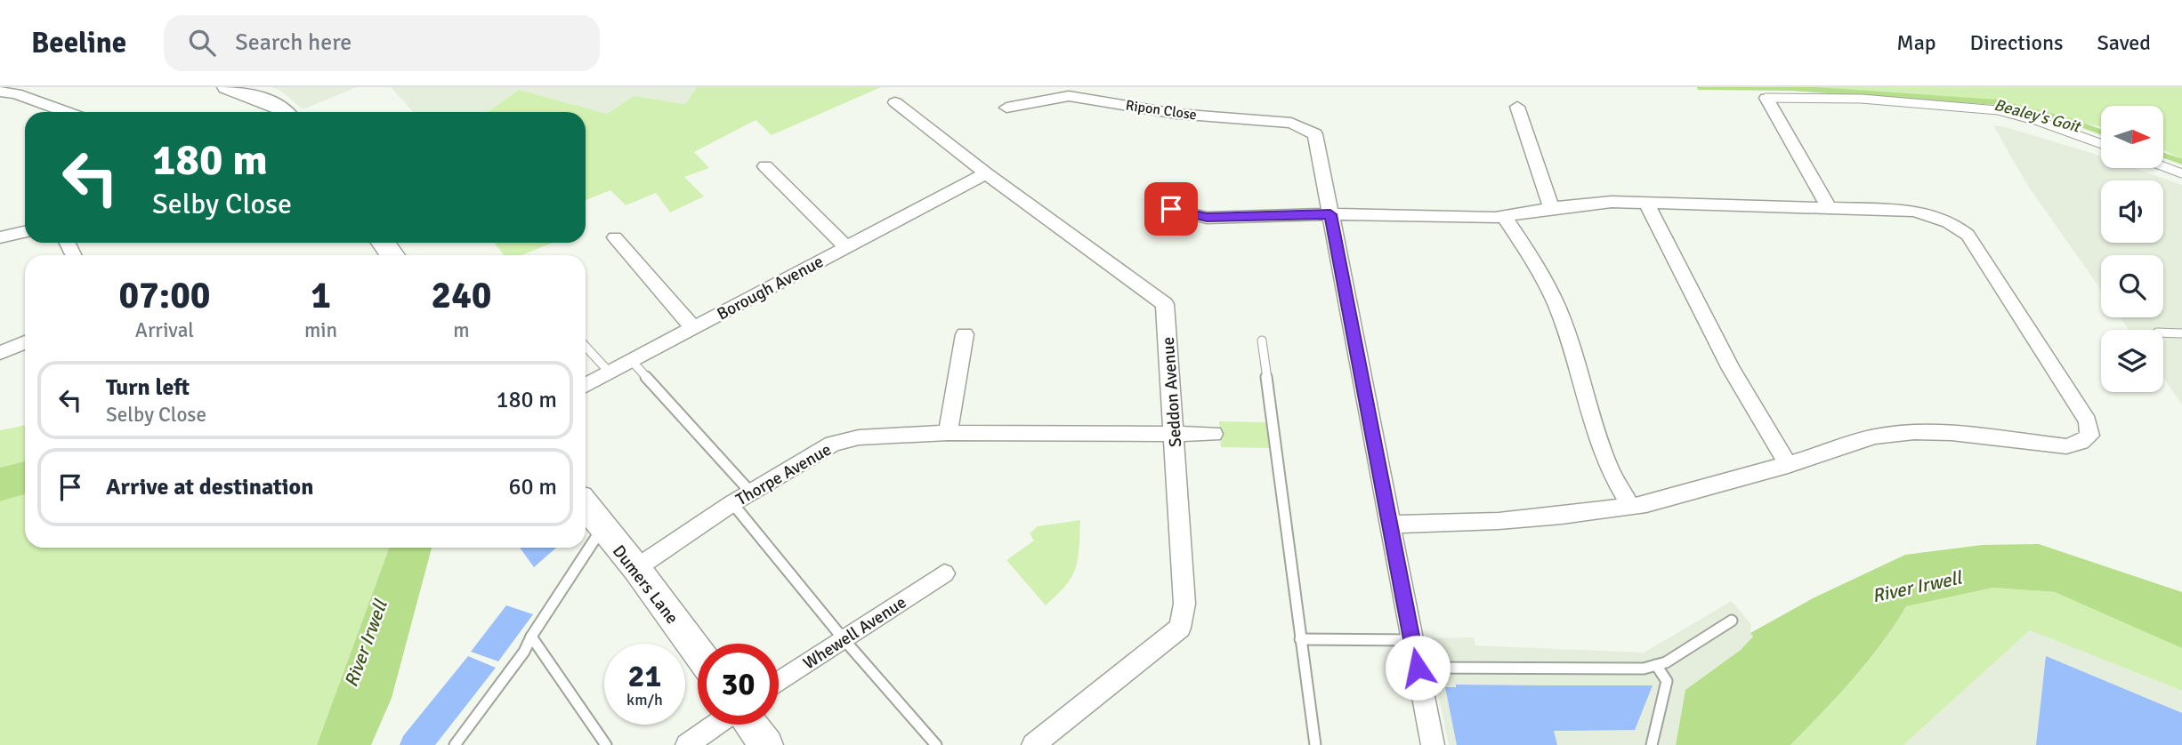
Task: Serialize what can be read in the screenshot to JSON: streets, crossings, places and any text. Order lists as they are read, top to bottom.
{
  "streets": {
    "main road": ["Dumers Lane"],
    "street": [
      "Ripon Close",
      "Borough Avenue",
      "Seddon Avenue",
      "Thorpe Avenue",
      "Whewell Avenue"
    ]
  },
  "crossings": [
    ["Borough Avenue", "Seddon Avenue"],
    ["Seddon Avenue", "Thorpe Avenue"],
    ["Thorpe Avenue", "Dumers Lane"]
  ],
  "water": ["Bealey's Goit", "River Irwell"],
  "north": "right",
  "page": {
    "header": "Beeline",
    "search": "Search here",
    "nav": ["Map", "Directions", "Saved"],
    "turn": ["180 m", "Selby Close"],
    "eta": [
      "07:00",
      "Arrival",
      "1",
      "min",
      "240",
      "m"
    ],
    "list": [
      {
        "name": "Turn left",
        "note": "Selby Close",
        "value": "180 m"
      },
      {
        "name": "Arrive at destination",
        "value": "60 m"
      }
    ],
    "speed": "21 km/h",
    "limit": "30"
  }
}
